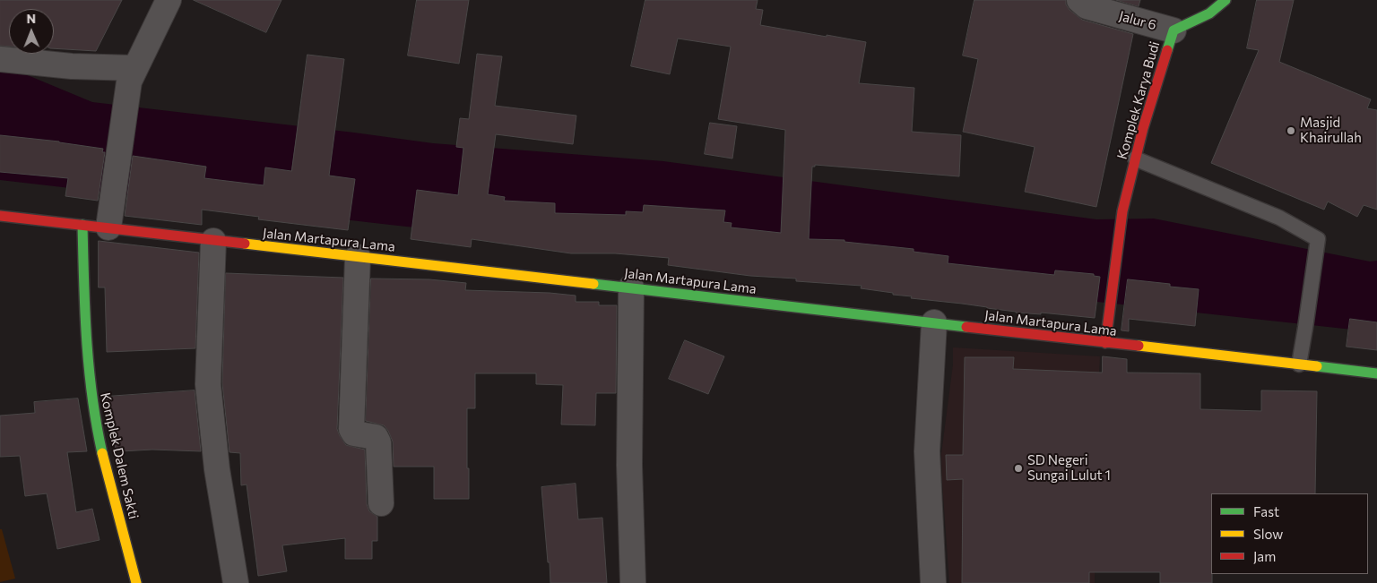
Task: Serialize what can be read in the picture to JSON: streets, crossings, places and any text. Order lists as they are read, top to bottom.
{
  "streets": {
    "main road": ["Komplek Karya Budi", "Jalan Martapura Lama", "Komplek Dalem Sakti"],
    "street": ["Jalur 6"]
  },
  "crossings": [
    ["Jalur 6", "Komplek Karya Budi"],
    ["Komplek Karya Budi", "Jalan Martapura Lama"],
    ["Jalan Martapura Lama", "Komplek Dalem Sakti"]
  ],
  "places": ["Masjid Khairullah", "SD Negeri Sungai Lulut 1"],
  "legend": ["Fast", "Slow", "Jam"],
  "north": "top"
}
